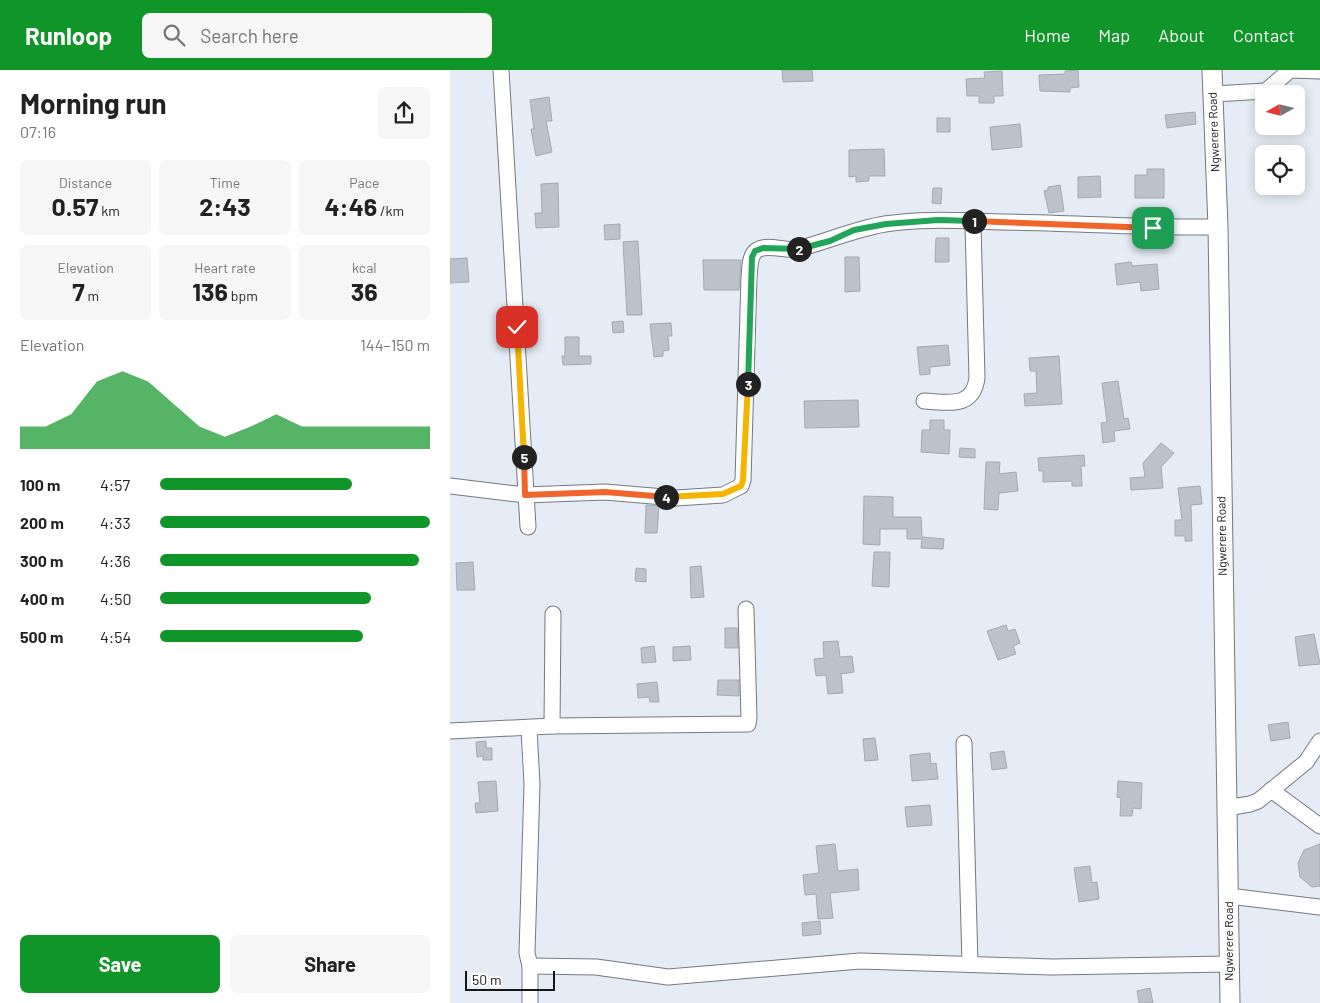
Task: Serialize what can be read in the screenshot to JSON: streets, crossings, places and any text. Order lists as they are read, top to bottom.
{
  "streets": {
    "main road": ["Ngwerere Road"]
  },
  "scale_bar": "50 m",
  "north": "left",
  "page": {
    "header": "Runloop",
    "search": "Search here",
    "nav": [
      "Home",
      "Map",
      "About",
      "Contact"
    ],
    "heading": ["Morning run", "07:16"],
    "stats": [
      ["Distance", "0.57 km"],
      ["Time", "2:43"],
      ["Pace", "4:46 /km"],
      ["Elevation", "7 m"],
      ["Heart rate", "136 bpm"],
      ["kcal", "36"]
    ],
    "pins": [
      "1",
      "2",
      "3",
      "5",
      "4"
    ],
    "chart": ["Elevation", "144–150 m"],
    "list": [
      {
        "name": "100 m",
        "note": "4:57"
      },
      {
        "name": "200 m",
        "note": "4:33"
      },
      {
        "name": "300 m",
        "note": "4:36"
      },
      {
        "name": "400 m",
        "note": "4:50"
      },
      {
        "name": "500 m",
        "note": "4:54"
      }
    ],
    "buttons": ["Save", "Share"],
    "scale": "50 m"
  }
}
